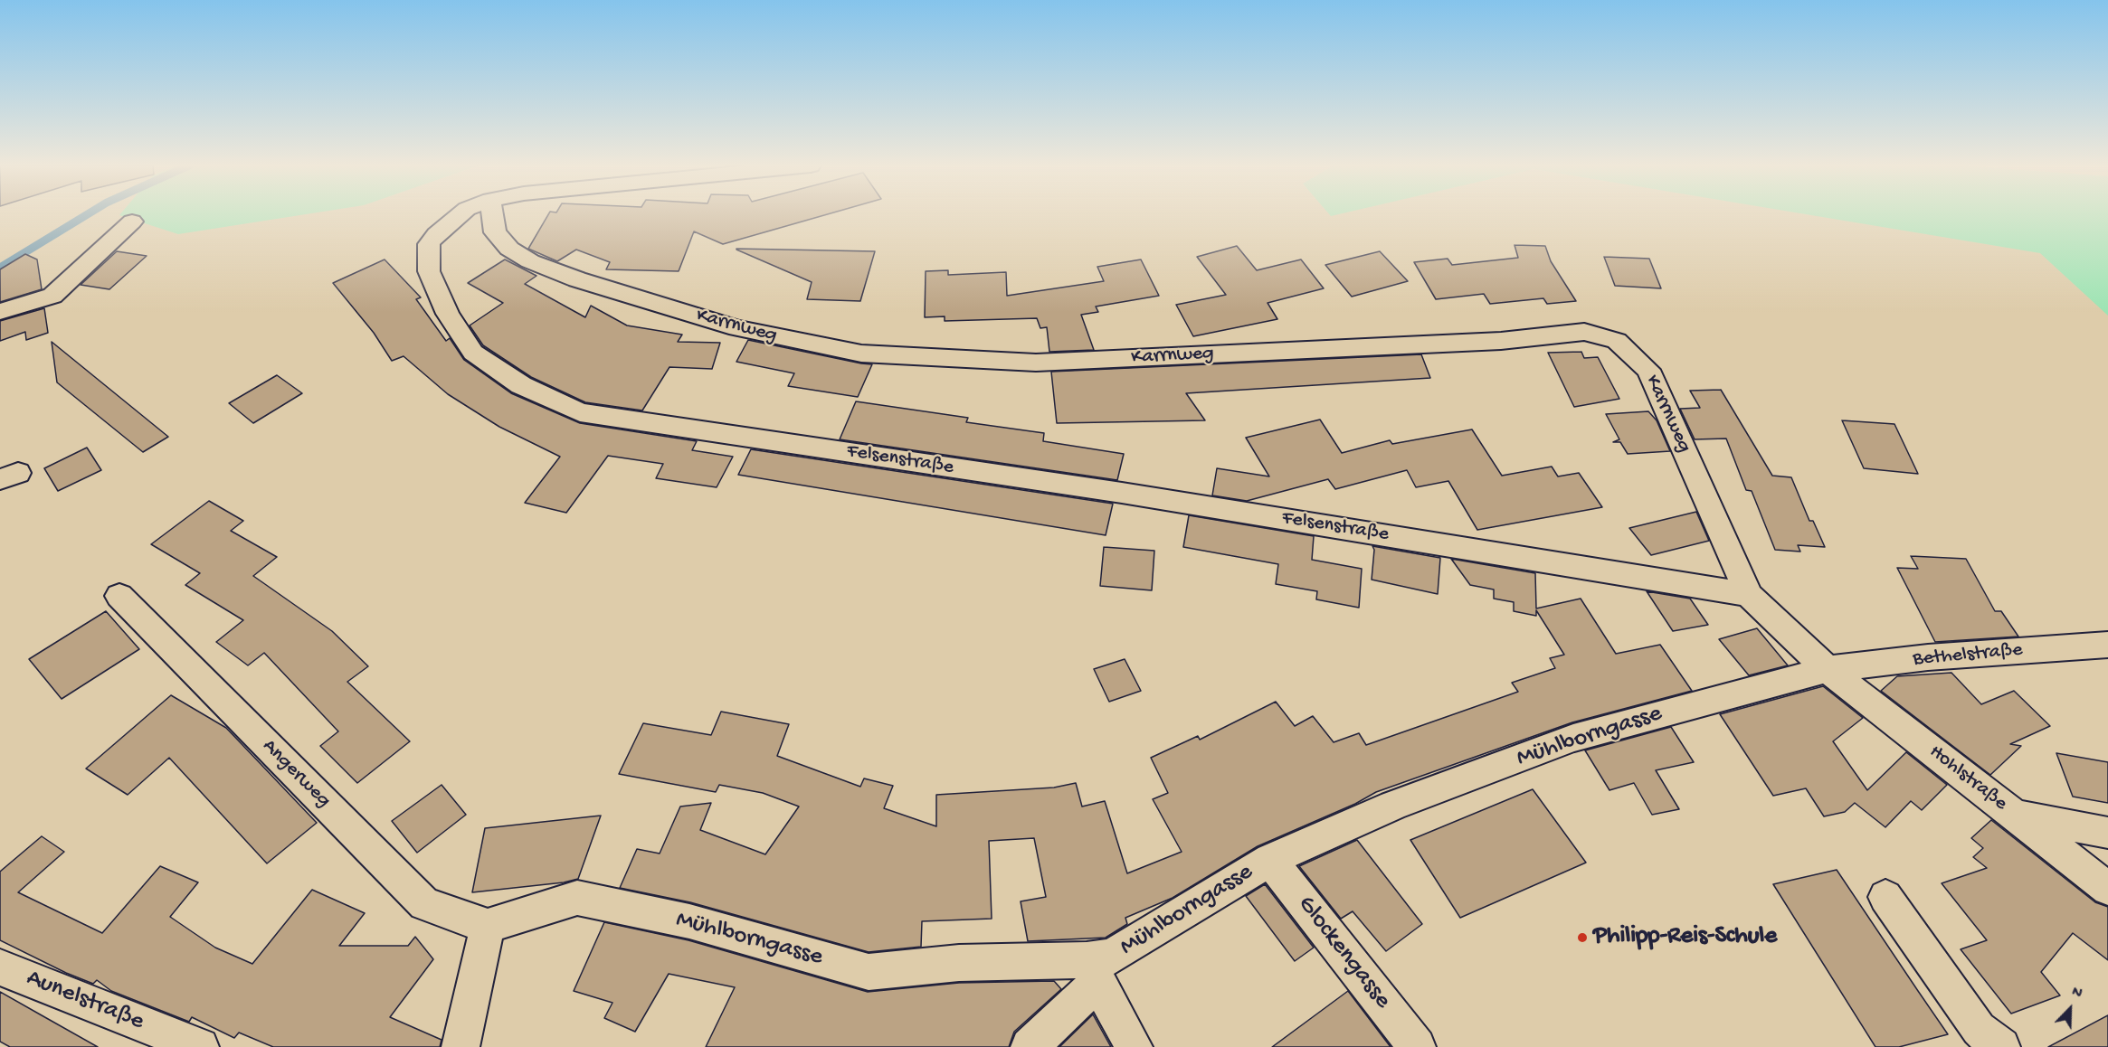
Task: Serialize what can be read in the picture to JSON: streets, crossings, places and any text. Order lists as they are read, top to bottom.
{
  "streets": {
    "street": [
      "Karrnweg",
      "Felsenstraße",
      "Bethelstraße",
      "Mühlborngasse",
      "Angerweg",
      "Hohlstraße",
      "Glockengasse",
      "Aunelstraße"
    ]
  },
  "crossings": [
    ["Karrnweg", "Felsenstraße"],
    ["Bethelstraße", "Mühlborngasse"],
    ["Bethelstraße", "Hohlstraße"],
    ["Mühlborngasse", "Angerweg"],
    ["Mühlborngasse", "Hohlstraße"],
    ["Mühlborngasse", "Glockengasse"]
  ],
  "places": ["Philipp-Reis-Schule"],
  "north": "top right"
}
